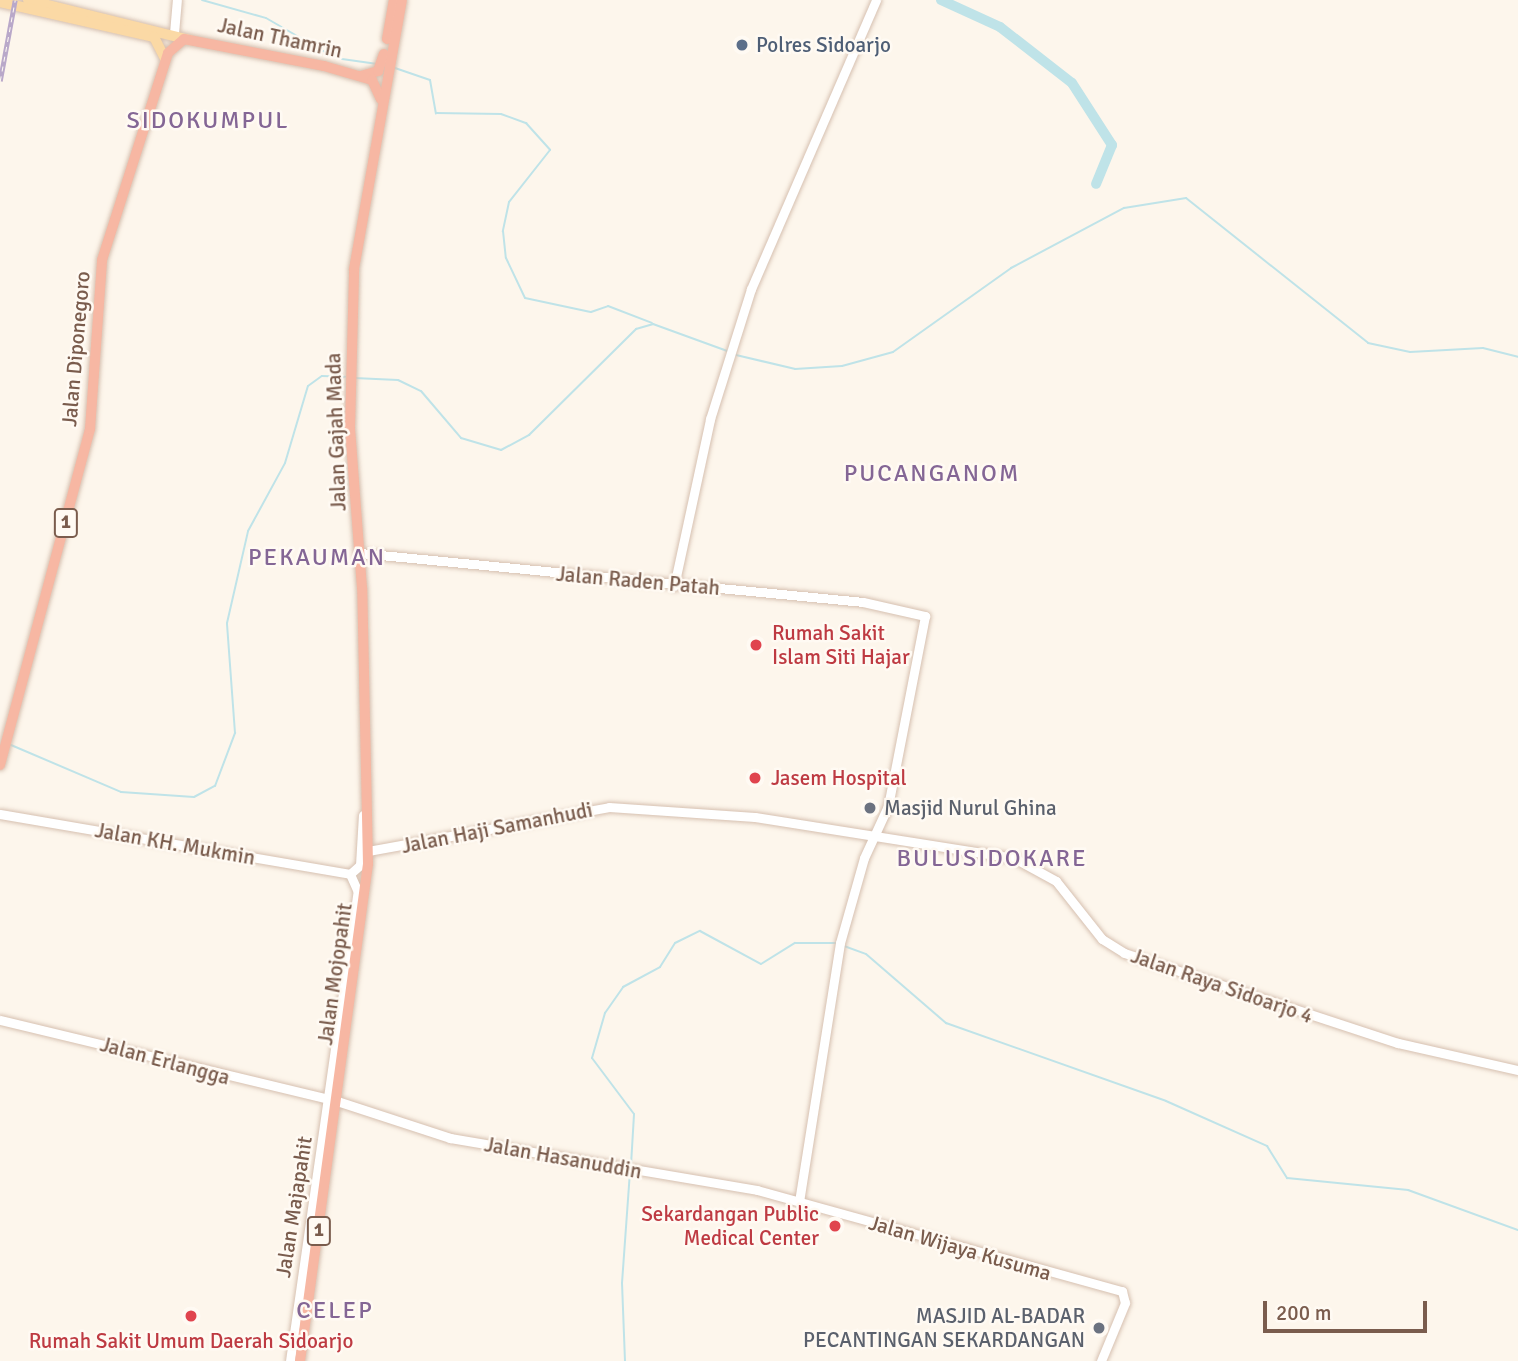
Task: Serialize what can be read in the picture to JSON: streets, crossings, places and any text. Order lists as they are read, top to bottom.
{
  "streets": {
    "highway": [
      "Jalan Thamrin",
      "Jalan Diponegoro",
      "Jalan Gajah Mada",
      "1",
      "Jalan Mojopahit",
      "Jalan Majapahit"
    ],
    "main road": [
      "Jalan Raden Patah",
      "Jalan Haji Samanhudi",
      "Jalan KH. Mukmin",
      "Jalan Raya Sidoarjo 4",
      "Jalan Erlangga",
      "Jalan Hasanuddin",
      "Jalan Wijaya Kusuma"
    ]
  },
  "crossings": [
    ["Jalan Thamrin", "Jalan Diponegoro"],
    ["Jalan Thamrin", "Jalan Gajah Mada"],
    ["Jalan Thamrin", "1"],
    ["Jalan Gajah Mada", "1"],
    ["Jalan Gajah Mada", "Jalan Raden Patah"],
    ["Jalan Gajah Mada", "Jalan Haji Samanhudi"],
    ["Jalan Gajah Mada", "Jalan KH. Mukmin"],
    ["Jalan Gajah Mada", "Jalan Mojopahit"],
    ["Jalan Raden Patah", "Jalan Haji Samanhudi"],
    ["Jalan Raden Patah", "Jalan Raya Sidoarjo 4"],
    ["Jalan Haji Samanhudi", "Jalan Mojopahit"],
    ["Jalan Haji Samanhudi", "Jalan Raya Sidoarjo 4"],
    ["Jalan KH. Mukmin", "Jalan Mojopahit"],
    ["Jalan Mojopahit", "Jalan Erlangga"],
    ["Jalan Mojopahit", "Jalan Hasanuddin"],
    ["Jalan Mojopahit", "Jalan Majapahit"],
    ["Jalan Erlangga", "Jalan Hasanuddin"],
    ["Jalan Erlangga", "Jalan Majapahit"],
    ["Jalan Hasanuddin", "Jalan Majapahit"],
    ["Jalan Hasanuddin", "Jalan Wijaya Kusuma"]
  ],
  "districts": [
    "SIDOKUMPUL",
    "PUCANGANOM",
    "PEKAUMAN",
    "BULUSIDOKARE",
    "CELEP"
  ],
  "places": [
    "Polres Sidoarjo",
    "Rumah Sakit Islam Siti Hajar",
    "Jasem Hospital",
    "Masjid Nurul Ghina",
    "Sekardangan Public Medical Center",
    "Rumah Sakit Umum Daerah Sidoarjo",
    "MASJID AL-BADAR PECANTINGAN SEKARDANGAN"
  ],
  "scale_bar": "200 m"
}
